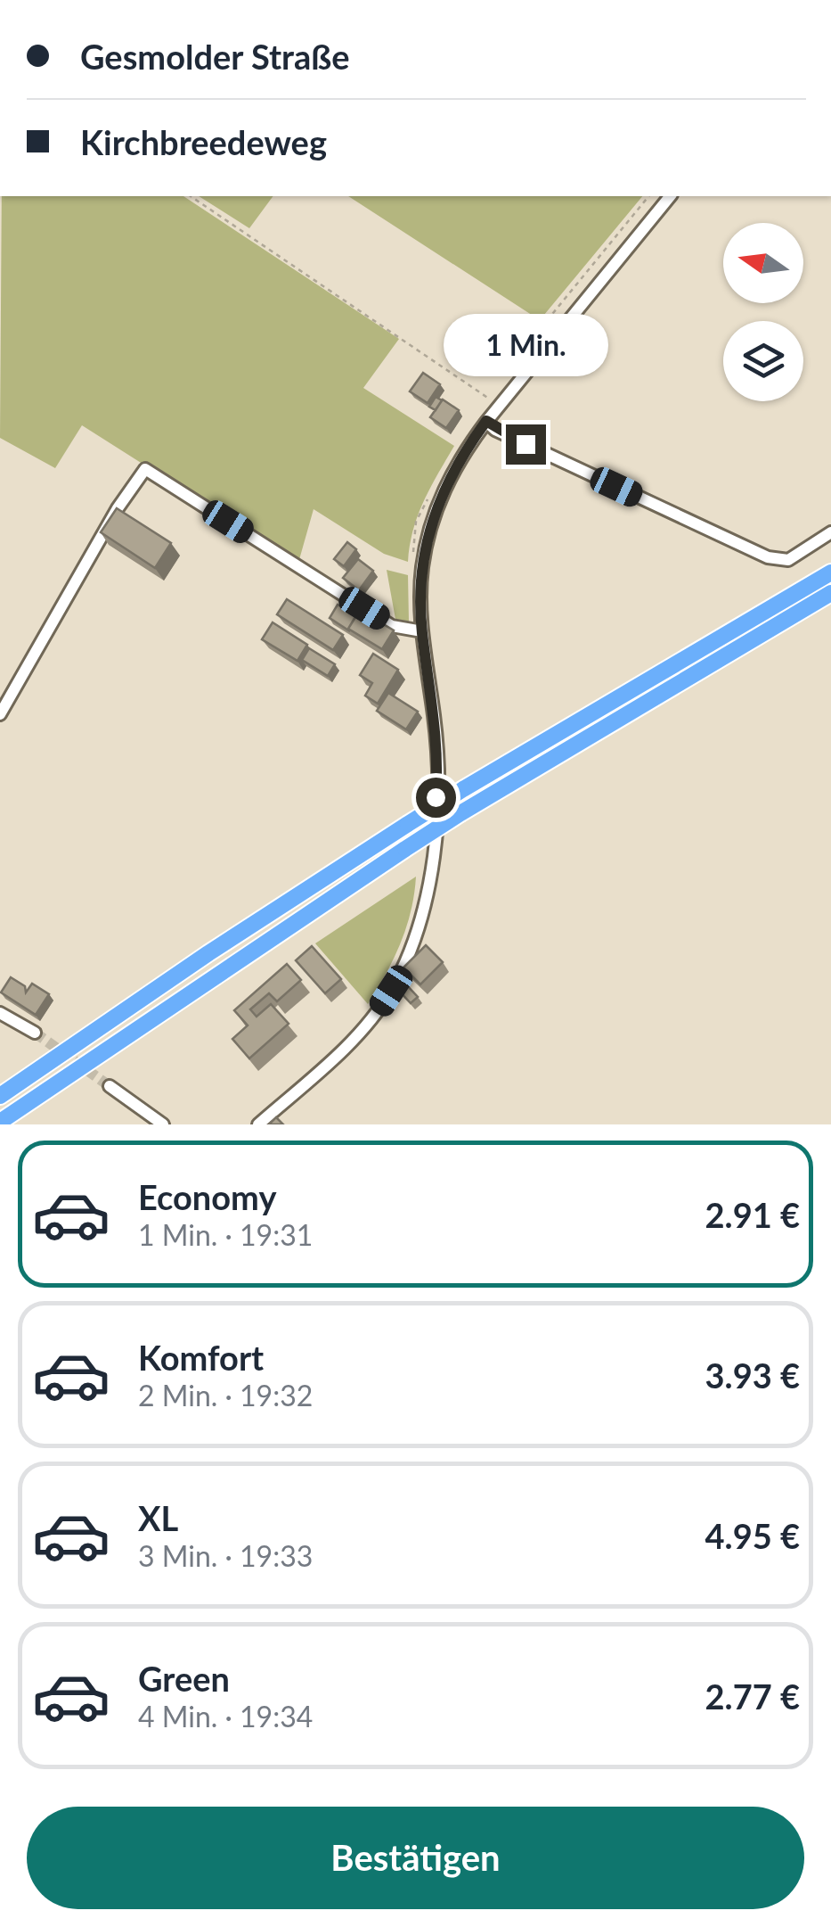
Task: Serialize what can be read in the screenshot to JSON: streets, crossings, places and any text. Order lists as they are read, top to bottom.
{
  "north": "left",
  "page": {
    "banner": ["Gesmolder Straße", "Kirchbreedeweg"],
    "bubble": "1 Min.",
    "list": [
      {
        "name": "Economy",
        "note": "1 Min. · 19:31",
        "value": "2.91 €"
      },
      {
        "name": "Komfort",
        "note": "2 Min. · 19:32",
        "value": "3.93 €"
      },
      {
        "name": "XL",
        "note": "3 Min. · 19:33",
        "value": "4.95 €"
      },
      {
        "name": "Green",
        "note": "4 Min. · 19:34",
        "value": "2.77 €"
      }
    ],
    "buttons": "Bestätigen"
  }
}
